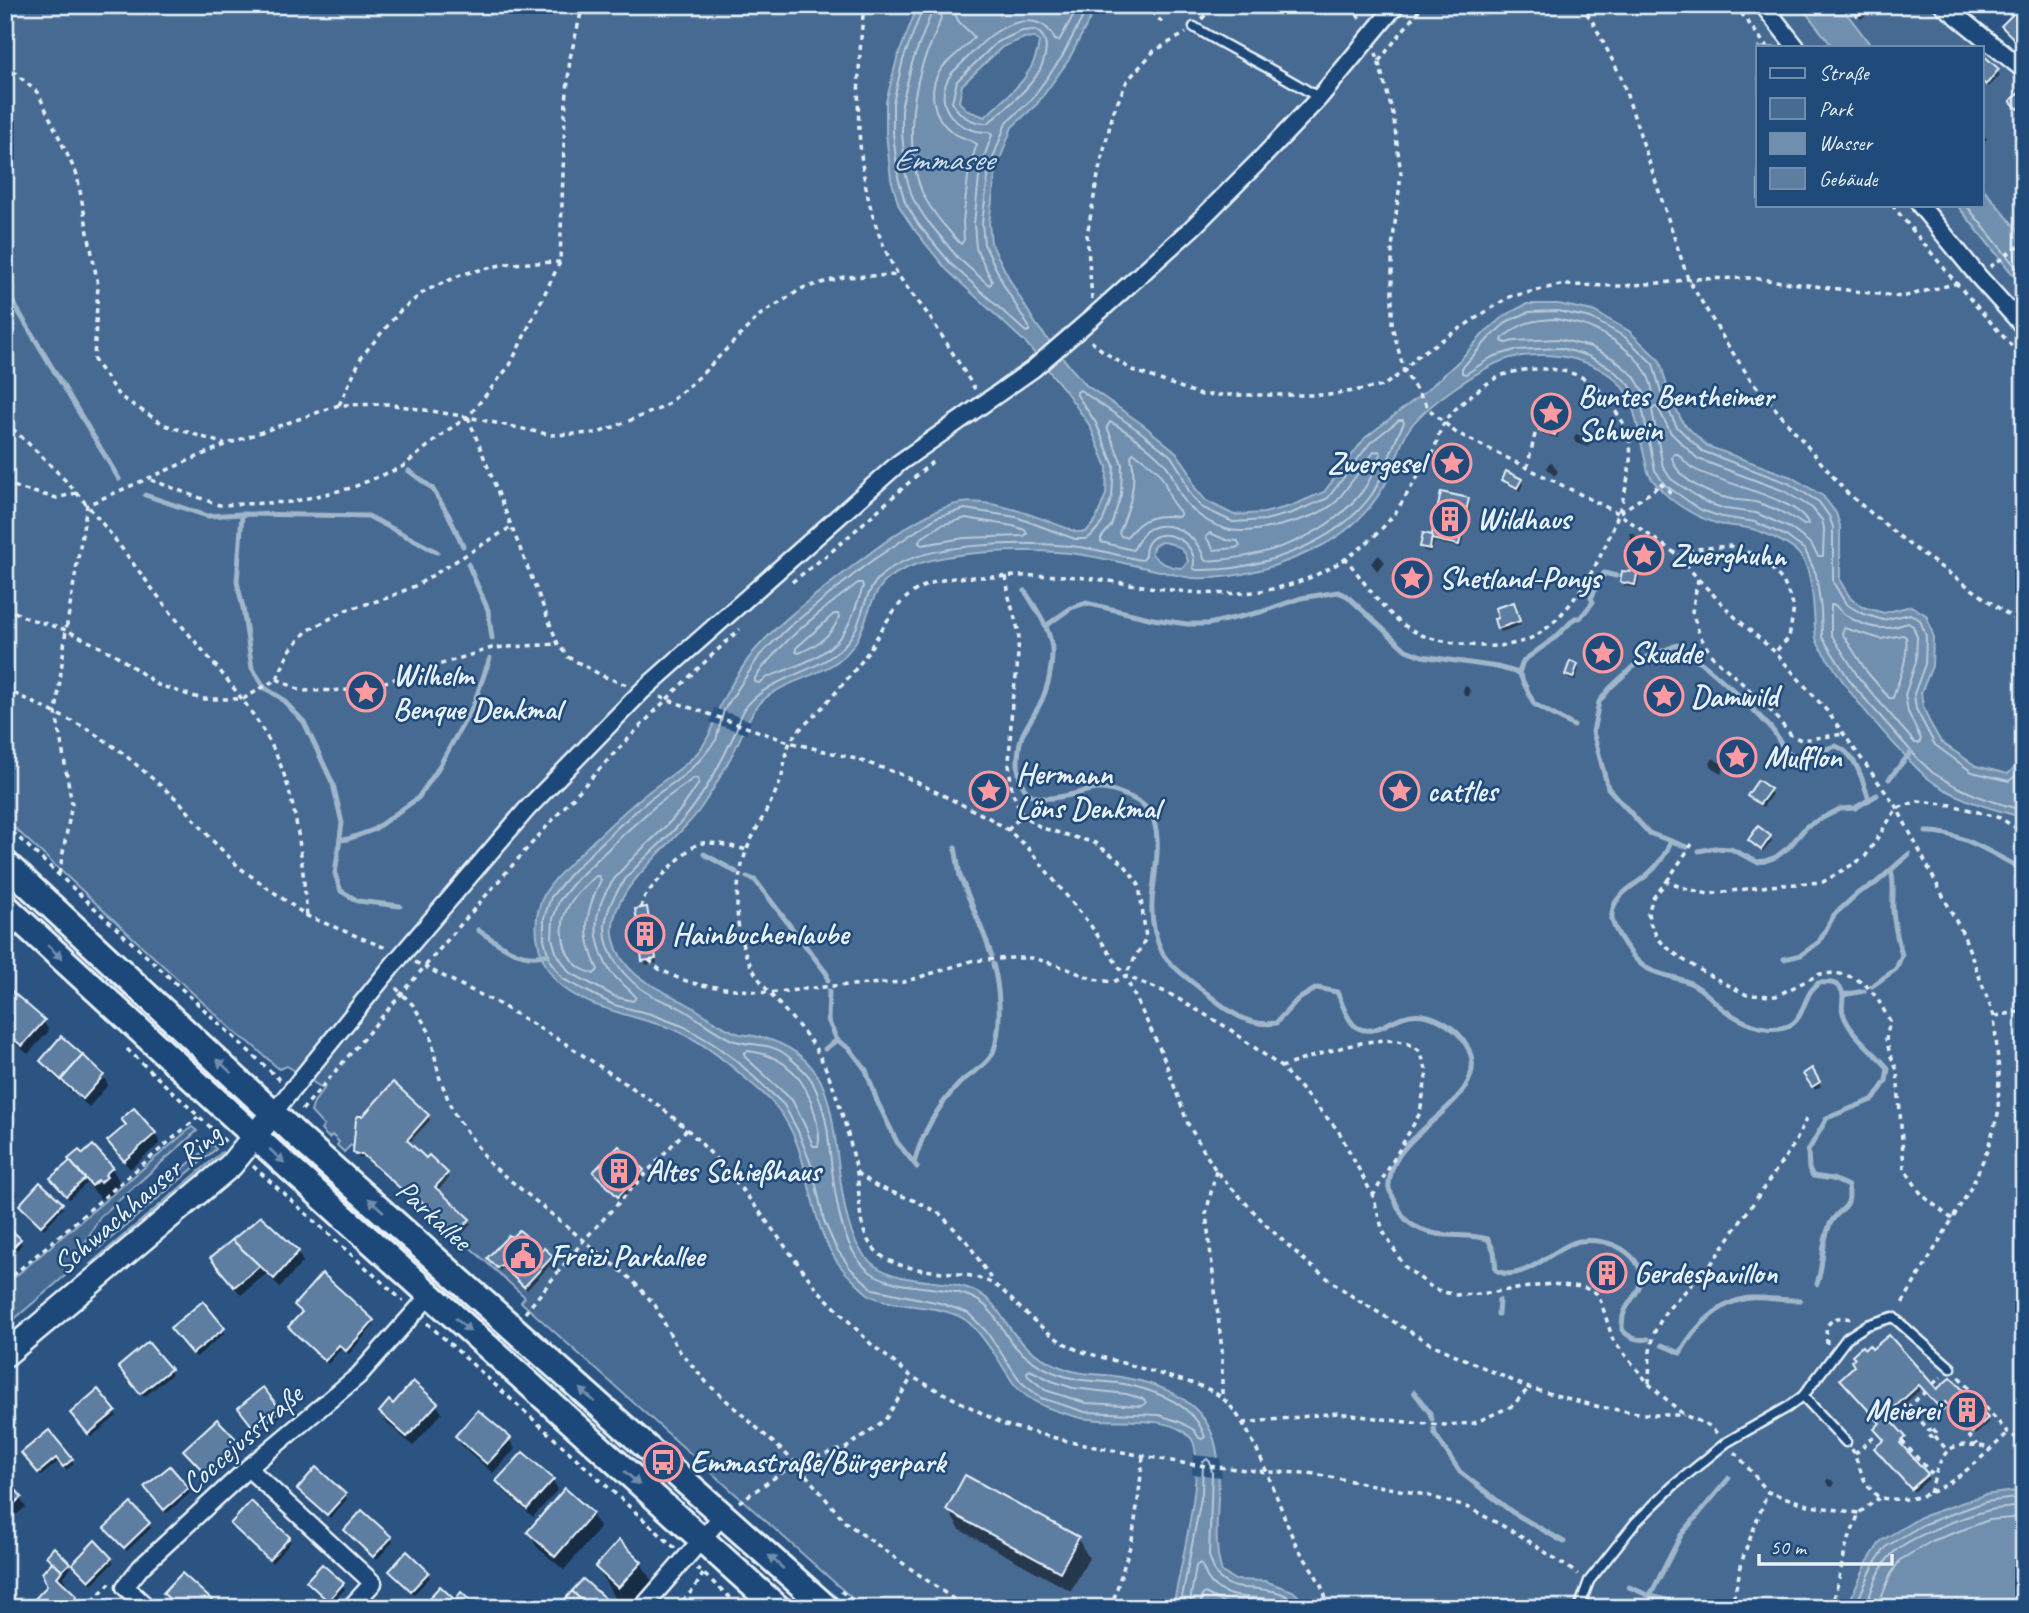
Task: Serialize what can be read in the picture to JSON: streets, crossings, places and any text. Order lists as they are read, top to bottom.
{
  "streets": {
    "main road": ["Schwachhauser Ring", "Parkallee"],
    "street": ["Coccejusstraße"]
  },
  "crossings": [
    ["Schwachhauser Ring", "Parkallee"],
    ["Parkallee", "Coccejusstraße"]
  ],
  "water": ["Emmasee"],
  "places": {
    "place": [
      "Buntes Bentheimer Schwein",
      "Zwergesel",
      "Zwerghuhn",
      "Shetland-Ponys",
      "Skudde",
      "Wilhelm Benque Denkmal",
      "Damwild",
      "Mufflon",
      "Hermann Löns Denkmal",
      "cattles"
    ],
    "building": [
      "Wildhaus",
      "Hainbuchenlaube",
      "Altes Schießhaus",
      "Gerdespavillon",
      "Meierei"
    ],
    "public building": ["Freizi Parkallee"],
    "bus stop": ["Emmastraße/Bürgerpark"]
  },
  "legend": [
    "Straße",
    "Park",
    "Wasser",
    "Gebäude"
  ],
  "scale_bar": "50 m"
}
